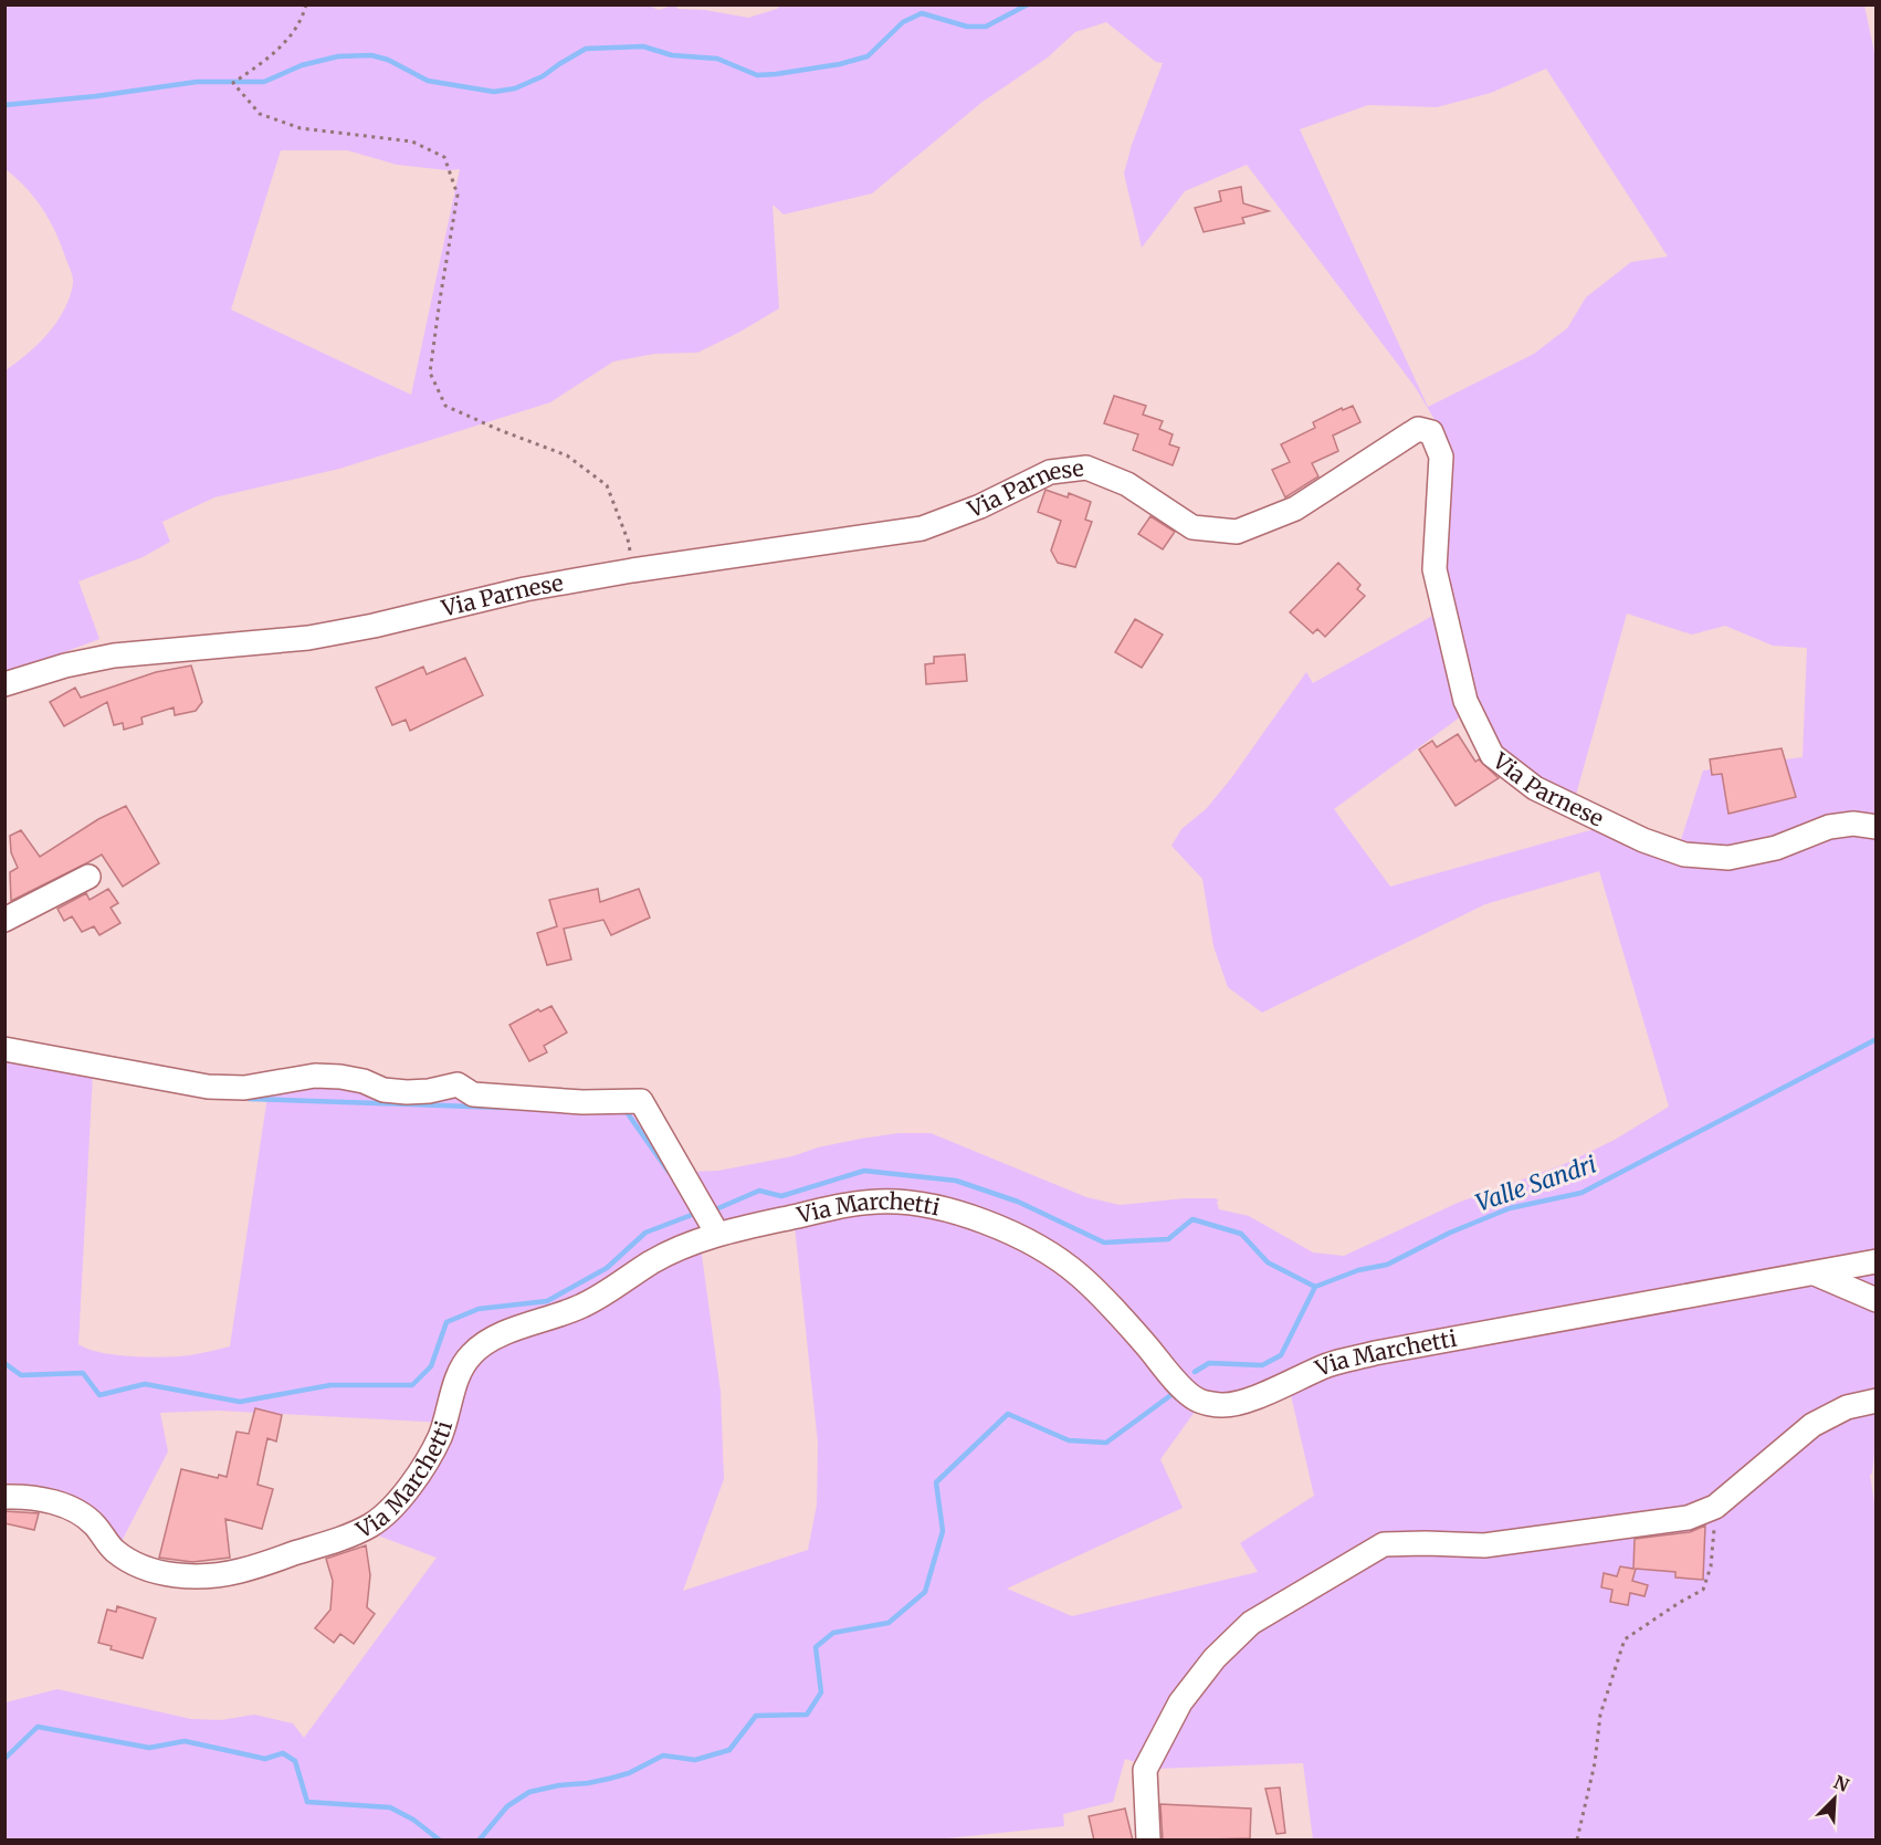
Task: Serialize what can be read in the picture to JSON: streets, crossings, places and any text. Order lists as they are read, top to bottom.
{
  "streets": {
    "street": ["Via Parnese", "Via Marchetti"]
  },
  "water": ["Valle Sandri"],
  "north": "top right"
}
